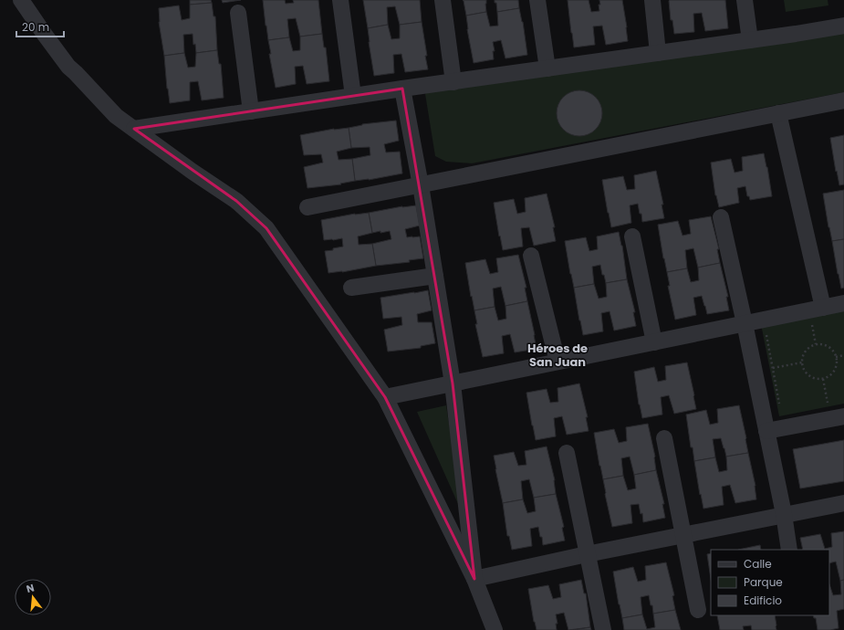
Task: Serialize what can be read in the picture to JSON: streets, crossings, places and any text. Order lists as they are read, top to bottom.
{
  "districts": ["Héroes de San Juan"],
  "legend": ["Calle", "Parque", "Edificio"],
  "scale_bar": "20 m",
  "north": "top"
}
